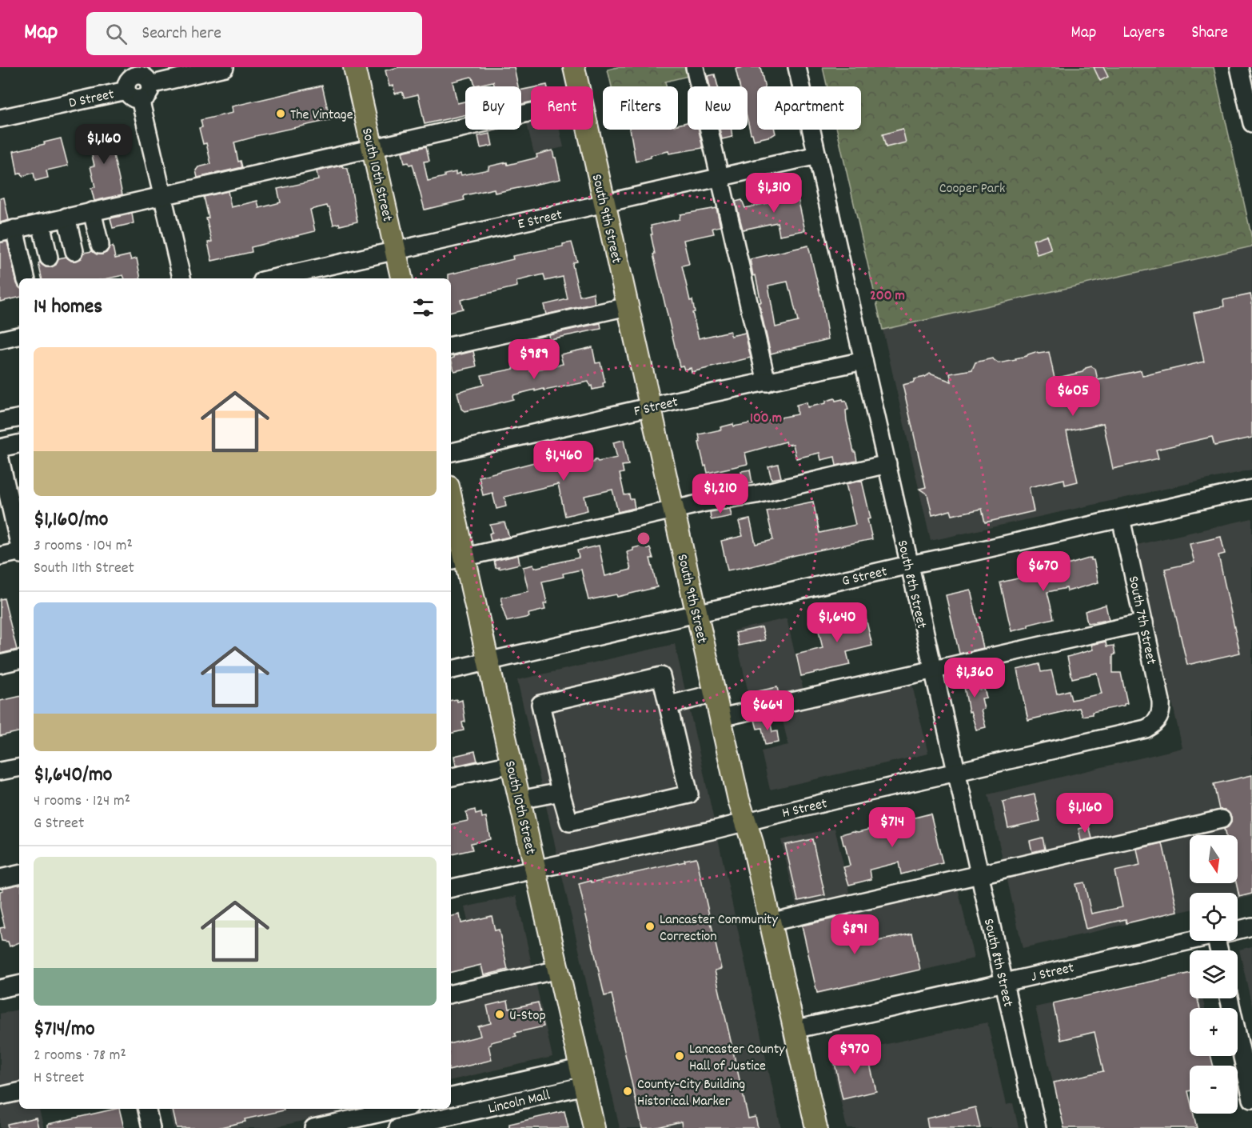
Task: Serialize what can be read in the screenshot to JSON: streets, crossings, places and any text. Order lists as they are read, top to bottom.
{
  "streets": {
    "main road": ["South 10th Street", "South 9th Street"],
    "street": [
      "D Street",
      "E Street",
      "F Street",
      "G Street",
      "South 8th Street",
      "South 7th Street",
      "H Street",
      "J Street",
      "Lincoln Mall"
    ]
  },
  "crossings": [
    ["South 10th Street", "E Street"],
    ["South 10th Street", "G Street"],
    ["South 10th Street", "H Street"],
    ["South 10th Street", "Lincoln Mall"],
    ["E Street", "South 9th Street"],
    ["E Street", "South 8th Street"],
    ["South 9th Street", "F Street"],
    ["South 9th Street", "G Street"],
    ["South 9th Street", "H Street"],
    ["South 9th Street", "J Street"],
    ["F Street", "South 8th Street"],
    ["G Street", "South 8th Street"],
    ["G Street", "South 7th Street"],
    ["South 8th Street", "H Street"],
    ["South 8th Street", "J Street"],
    ["South 7th Street", "H Street"]
  ],
  "parks": ["Cooper Park"],
  "places": [
    "The Vintage",
    "Lancaster Community Correction",
    "U-Stop",
    "Lancaster County Hall of Justice",
    "County-City Building Historical Marker"
  ],
  "north": "bottom",
  "page": {
    "header": "Map",
    "search": "Search here",
    "nav": ["Map", "Layers", "Share"],
    "chip": [
      "Buy",
      "Rent",
      "Filters",
      "New",
      "Apartment"
    ],
    "price": [
      "$1,160",
      "$1,310",
      "$989",
      "$605",
      "$1,460",
      "$1,210",
      "$670",
      "$1,640",
      "$1,360",
      "$664",
      "$1,160",
      "$714",
      "$891",
      "$970"
    ],
    "heading": "14 homes",
    "list": [
      {
        "name": "$1,160/mo",
        "note": "3 rooms · 104 m² · South 11th Street"
      },
      {
        "name": "$1,640/mo",
        "note": "4 rooms · 124 m² · G Street"
      },
      {
        "name": "$714/mo",
        "note": "2 rooms · 78 m² · H Street"
      }
    ],
    "map_buttons": ["+", "−"]
  },
  "rings": ["200 m", "100 m"]
}
